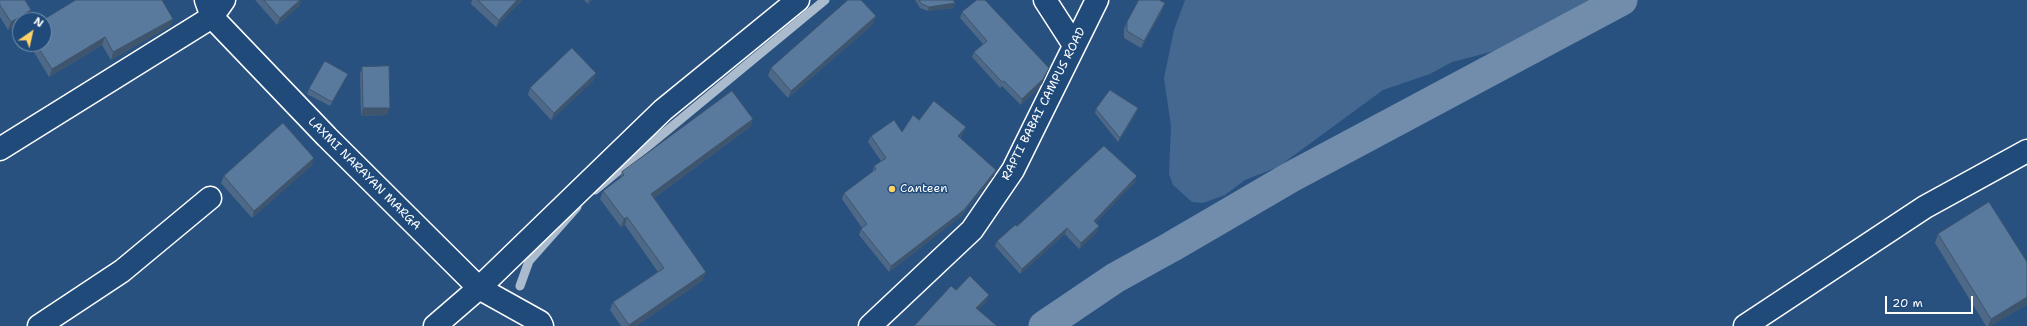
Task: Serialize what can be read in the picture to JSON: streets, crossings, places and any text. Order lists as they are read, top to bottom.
{
  "streets": {
    "street": ["RAPTI BABAI CAMPUS ROAD", "LAXMI NARAYAN MARGA"]
  },
  "places": ["Canteen"],
  "scale_bar": "20 m",
  "north": "top right"
}
